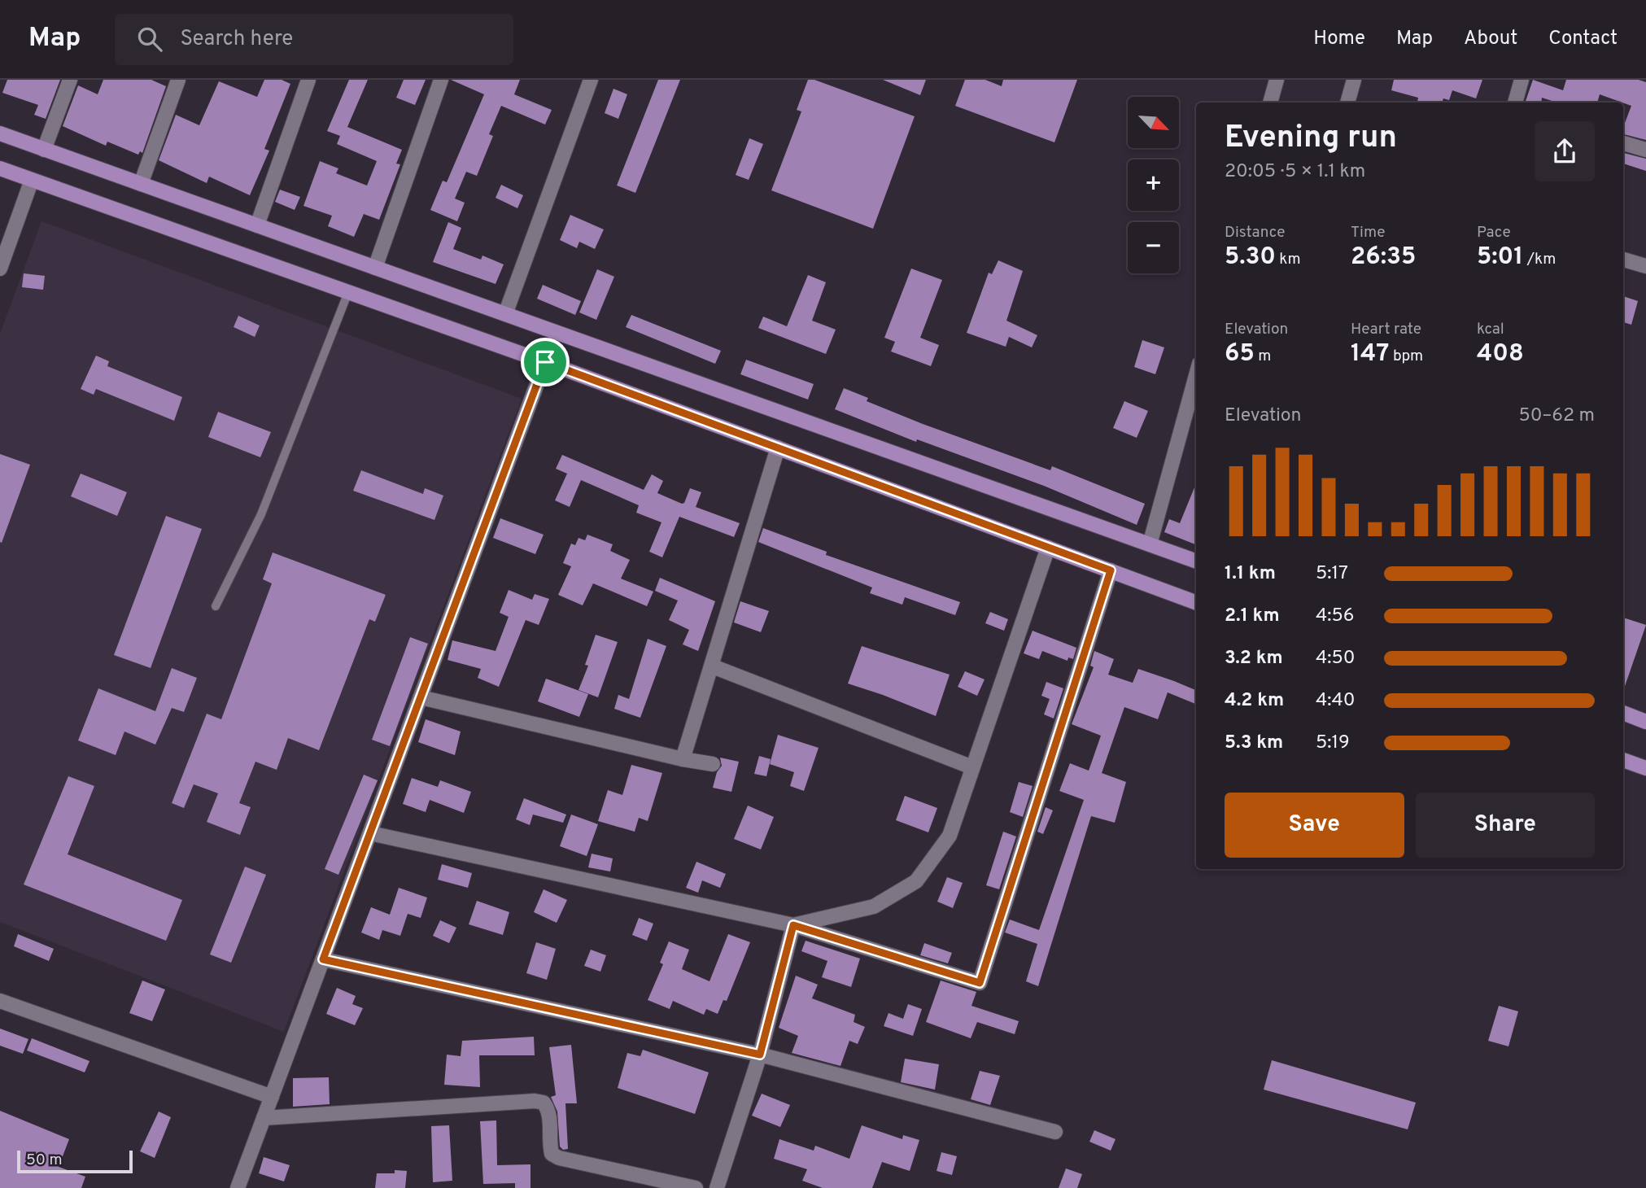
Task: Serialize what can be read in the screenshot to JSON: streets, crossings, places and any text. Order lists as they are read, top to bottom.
{
  "scale_bar": "50 m",
  "north": "bottom right",
  "page": {
    "header": "Map",
    "search": "Search here",
    "nav": [
      "Home",
      "Map",
      "About",
      "Contact"
    ],
    "map_buttons": ["+", "−"],
    "heading": ["Evening run", "20:05 · 5 × 1.1 km"],
    "stats": [
      ["Distance", "5.30 km"],
      ["Time", "26:35"],
      ["Pace", "5:01 /km"],
      ["Elevation", "65 m"],
      ["Heart rate", "147 bpm"],
      ["kcal", "408"]
    ],
    "chart": ["Elevation", "50–62 m"],
    "list": [
      {
        "name": "1.1 km",
        "note": "5:17"
      },
      {
        "name": "2.1 km",
        "note": "4:56"
      },
      {
        "name": "3.2 km",
        "note": "4:50"
      },
      {
        "name": "4.2 km",
        "note": "4:40"
      },
      {
        "name": "5.3 km",
        "note": "5:19"
      }
    ],
    "buttons": ["Save", "Share"],
    "scale": "50 m"
  }
}
